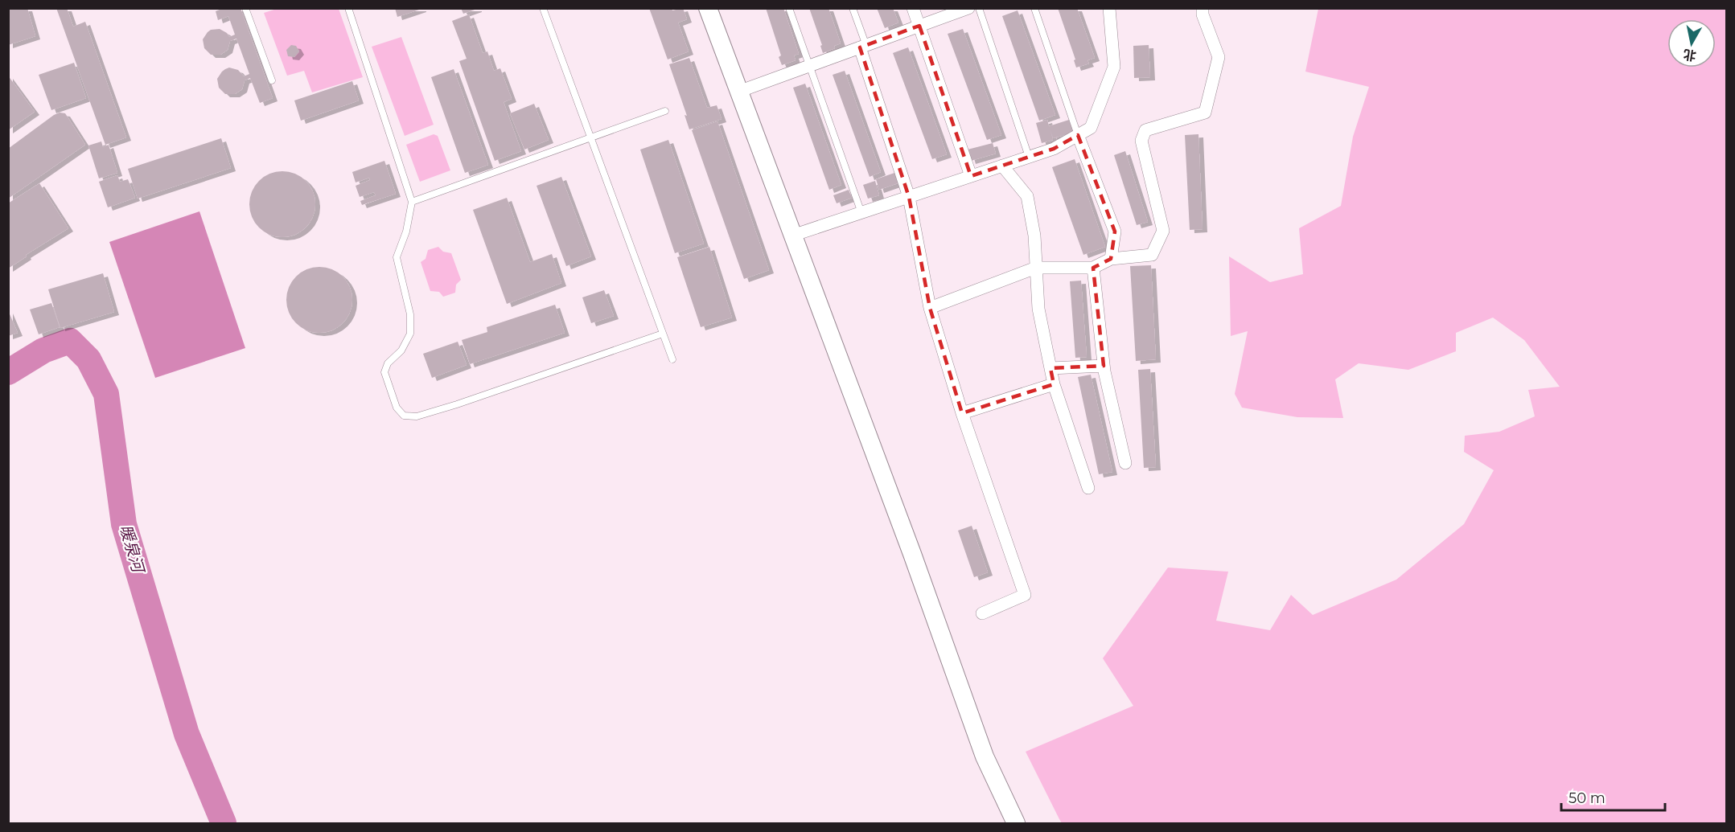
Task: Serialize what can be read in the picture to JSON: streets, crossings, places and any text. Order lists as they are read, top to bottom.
{
  "water": ["暖泉河"],
  "scale_bar": "50 m",
  "north": "bottom"
}
